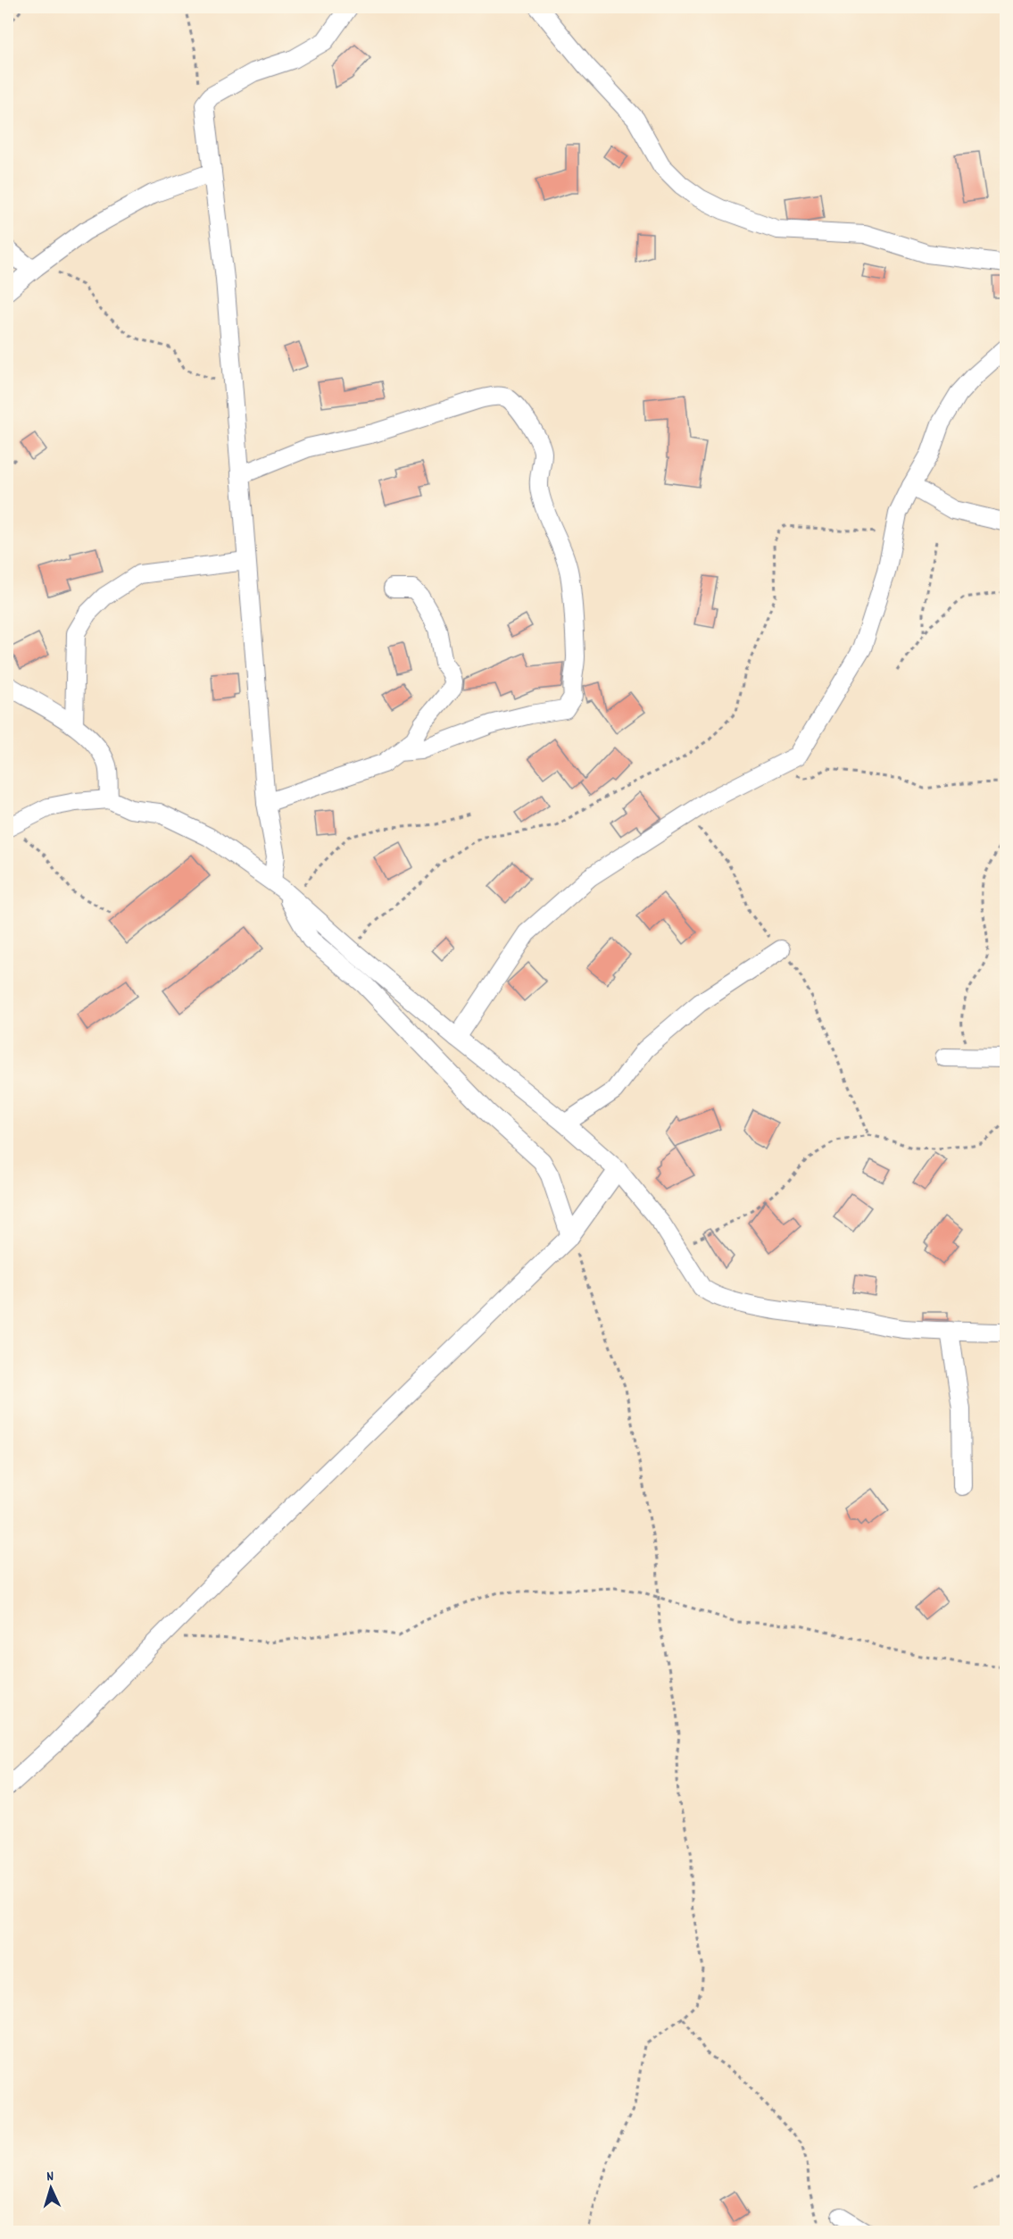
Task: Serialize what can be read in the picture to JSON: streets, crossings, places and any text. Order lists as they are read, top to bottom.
{
  "north": "top"
}
